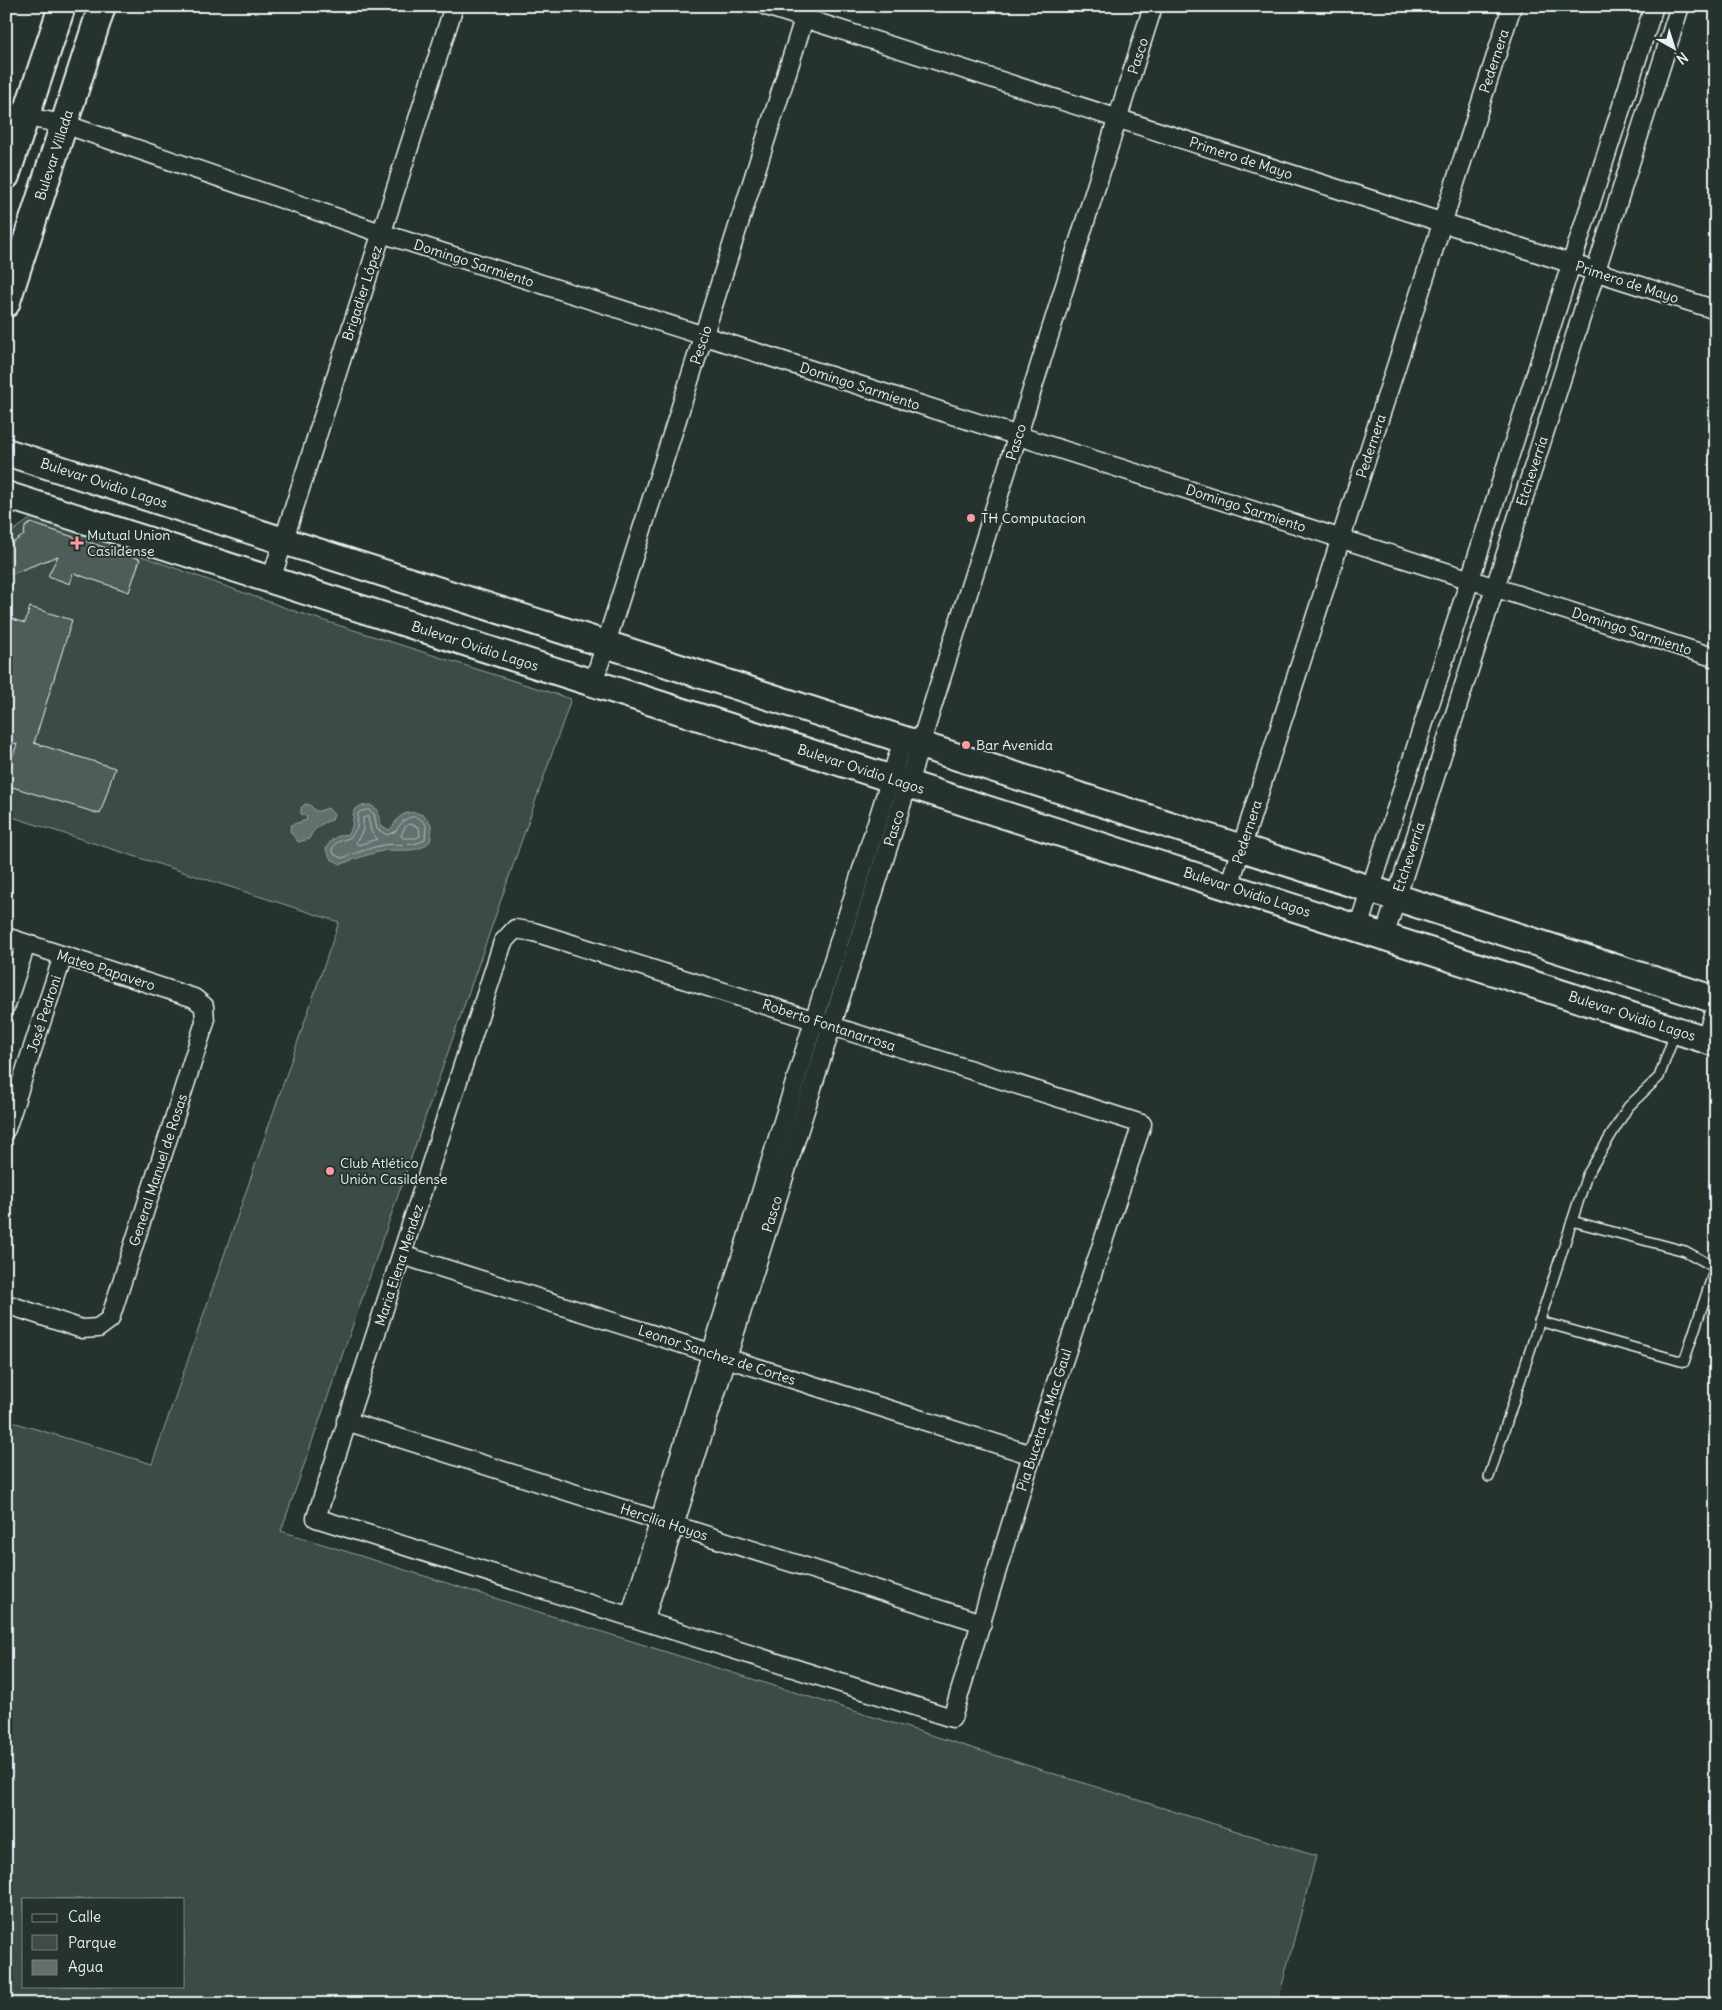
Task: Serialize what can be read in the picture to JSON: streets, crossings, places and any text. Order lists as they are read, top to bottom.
{
  "streets": {
    "main road": ["Bulevar Villada", "Bulevar Ovidio Lagos"],
    "street": [
      "Pasco",
      "Pedernera",
      "Primero de Mayo",
      "Domingo Sarmiento",
      "Brigadier López",
      "Pescio",
      "Etcheverría",
      "Mateo Papavero",
      "José Pedroni",
      "Roberto Fontanarrosa",
      "General Manuel de Rosas",
      "Maria Elena Mendez",
      "Leonor Sanchez de Cortes",
      "Pia Buceta de Mac Gaul",
      "Hercilia Hoyos"
    ]
  },
  "crossings": [
    ["Pasco", "Primero de Mayo"],
    ["Pasco", "Domingo Sarmiento"],
    ["Pasco", "Bulevar Ovidio Lagos"],
    ["Pasco", "Roberto Fontanarrosa"],
    ["Pasco", "Maria Elena Mendez"],
    ["Pasco", "Leonor Sanchez de Cortes"],
    ["Pasco", "Pia Buceta de Mac Gaul"],
    ["Pasco", "Hercilia Hoyos"],
    ["Pedernera", "Primero de Mayo"],
    ["Pedernera", "Domingo Sarmiento"],
    ["Pedernera", "Bulevar Ovidio Lagos"],
    ["Bulevar Villada", "Domingo Sarmiento"],
    ["Primero de Mayo", "Pescio"],
    ["Primero de Mayo", "Etcheverría"],
    ["Domingo Sarmiento", "Brigadier López"],
    ["Domingo Sarmiento", "Pescio"],
    ["Domingo Sarmiento", "Etcheverría"],
    ["Brigadier López", "Bulevar Ovidio Lagos"],
    ["Pescio", "Bulevar Ovidio Lagos"],
    ["Etcheverría", "Bulevar Ovidio Lagos"],
    ["Mateo Papavero", "José Pedroni"],
    ["Mateo Papavero", "General Manuel de Rosas"],
    ["Roberto Fontanarrosa", "Maria Elena Mendez"],
    ["Roberto Fontanarrosa", "Pia Buceta de Mac Gaul"],
    ["Maria Elena Mendez", "Leonor Sanchez de Cortes"],
    ["Maria Elena Mendez", "Pia Buceta de Mac Gaul"],
    ["Maria Elena Mendez", "Hercilia Hoyos"],
    ["Leonor Sanchez de Cortes", "Pia Buceta de Mac Gaul"],
    ["Pia Buceta de Mac Gaul", "Hercilia Hoyos"]
  ],
  "places": {
    "other": ["TH Computacion", "Bar Avenida", "Club Atlético Unión Casildense"],
    "health": ["Mutual Union Casildense"]
  },
  "legend": ["Calle", "Parque", "Agua"],
  "north": "bottom right"
}
